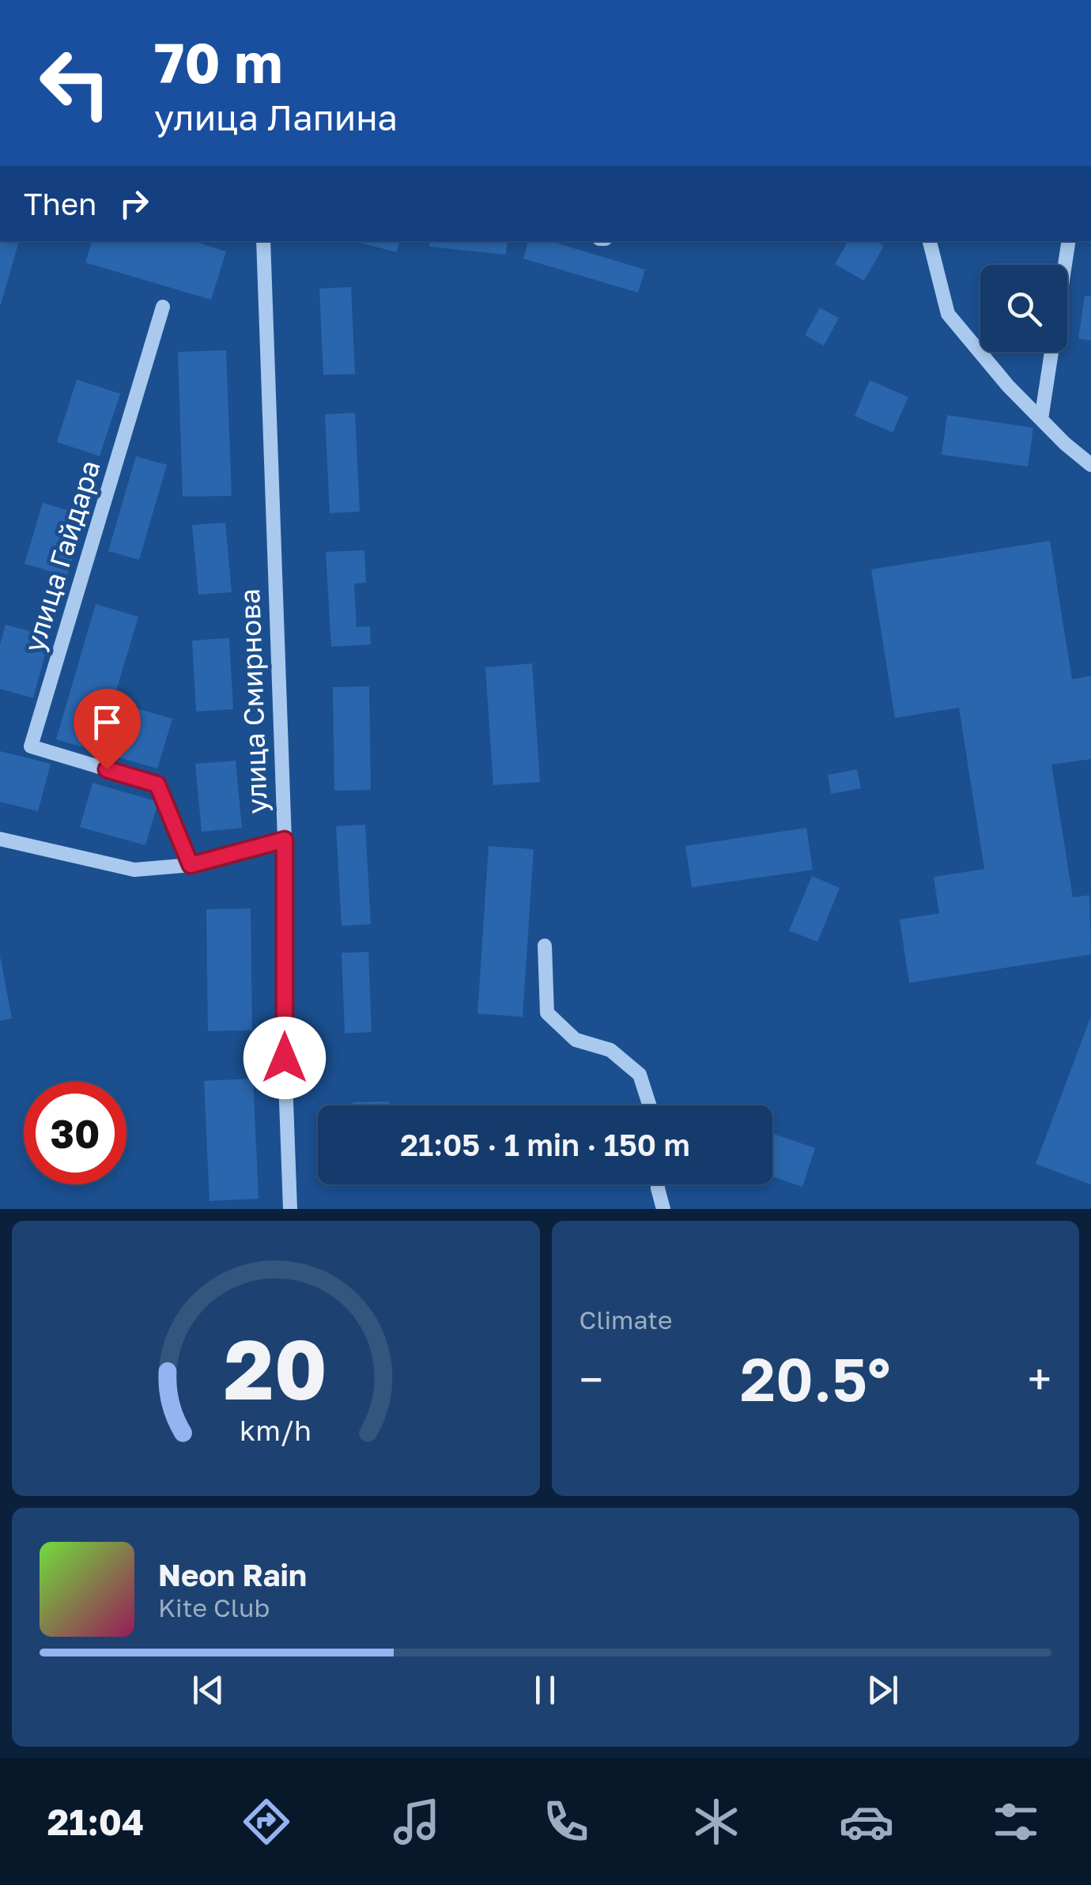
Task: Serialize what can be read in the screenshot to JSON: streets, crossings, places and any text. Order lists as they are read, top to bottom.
{
  "streets": {
    "street": ["улица Гайдара", "улица Смирнова"]
  },
  "page": {
    "turn": ["70 m", "улица Лапина"],
    "then": "Then",
    "limit": "30",
    "trip": "21:05 · 1 min · 150 m",
    "tile": "Climate",
    "heat": ["−", "20.5°", "+"],
    "song": ["Neon Rain", "Kite Club"],
    "tabs": "21:04",
    "gauge": ["20", "km/h"]
  }
}
